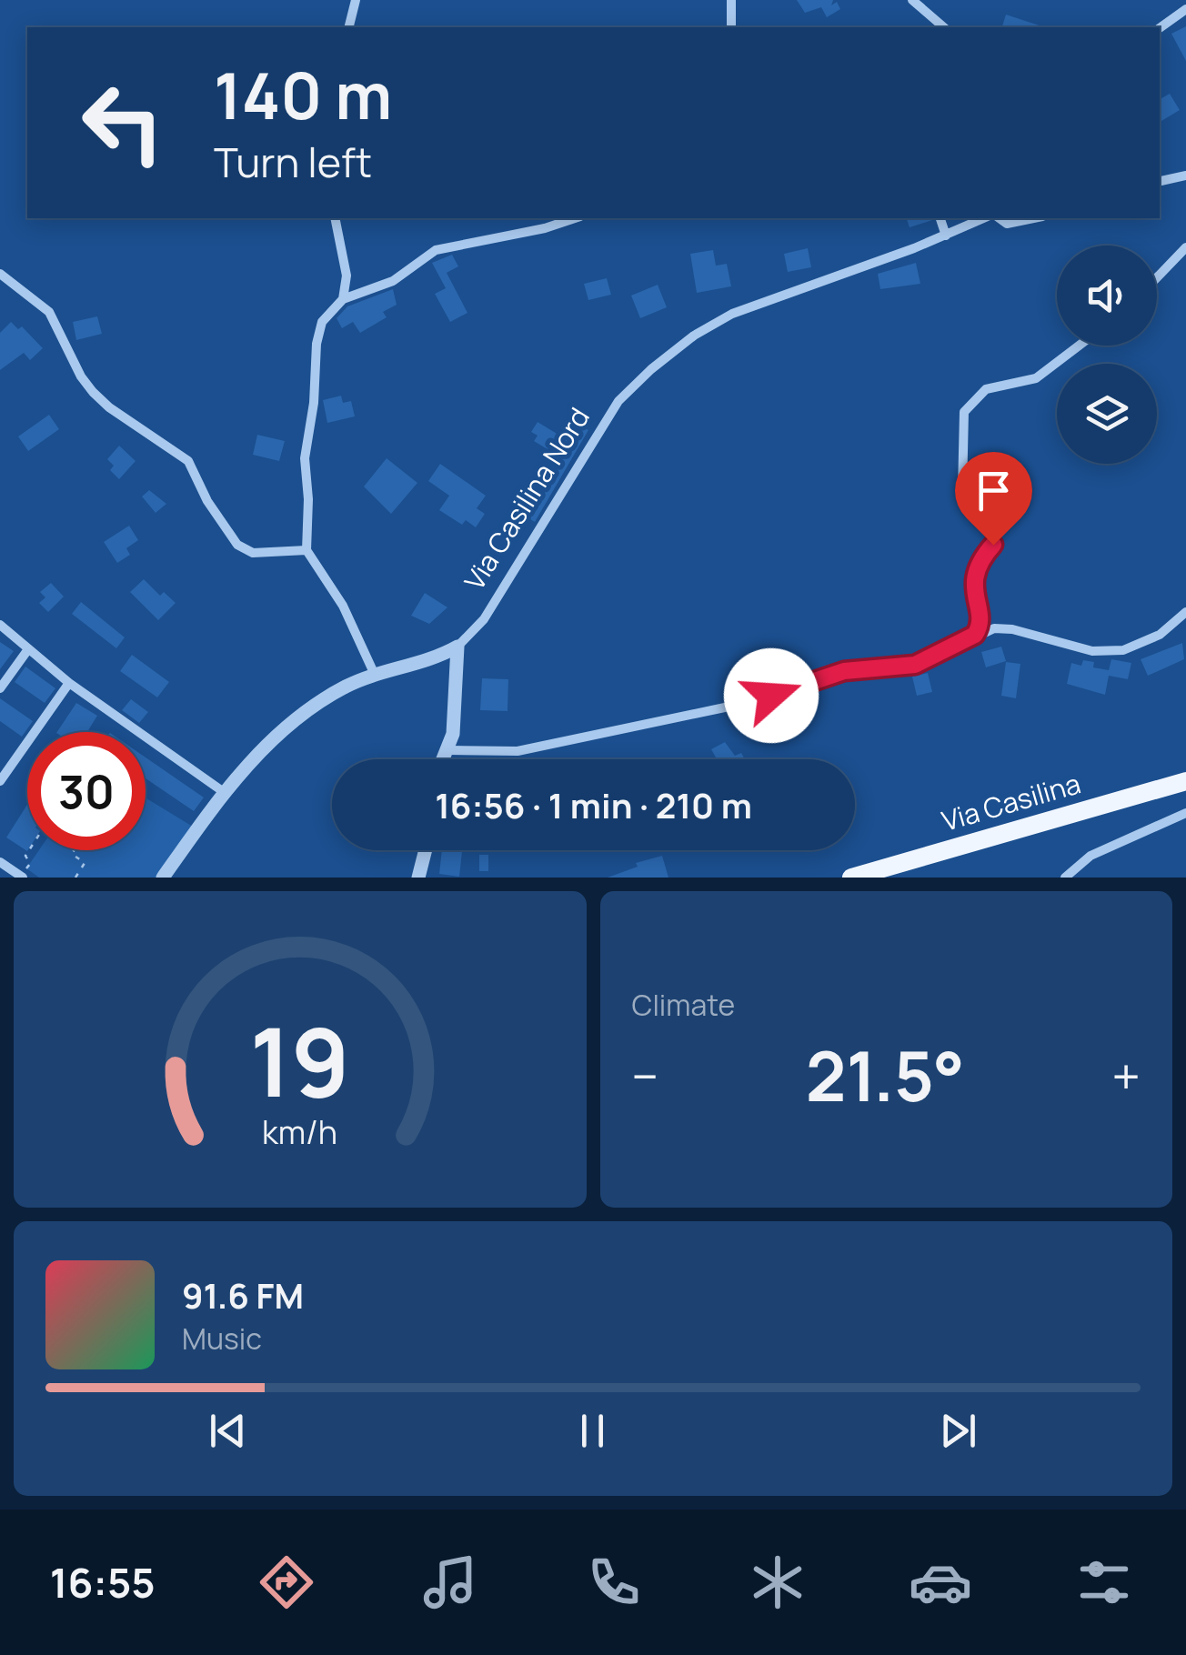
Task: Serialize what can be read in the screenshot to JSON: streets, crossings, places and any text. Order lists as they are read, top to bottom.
{
  "streets": {
    "main road": ["Via Casilina"],
    "street": ["Via Casilina Nord"]
  },
  "page": {
    "turn": ["140 m", "Turn left"],
    "limit": "30",
    "trip": "16:56 · 1 min · 210 m",
    "tile": "Climate",
    "heat": ["−", "21.5°", "+"],
    "song": ["91.6 FM", "Music"],
    "tabs": "16:55",
    "gauge": ["19", "km/h"]
  }
}
